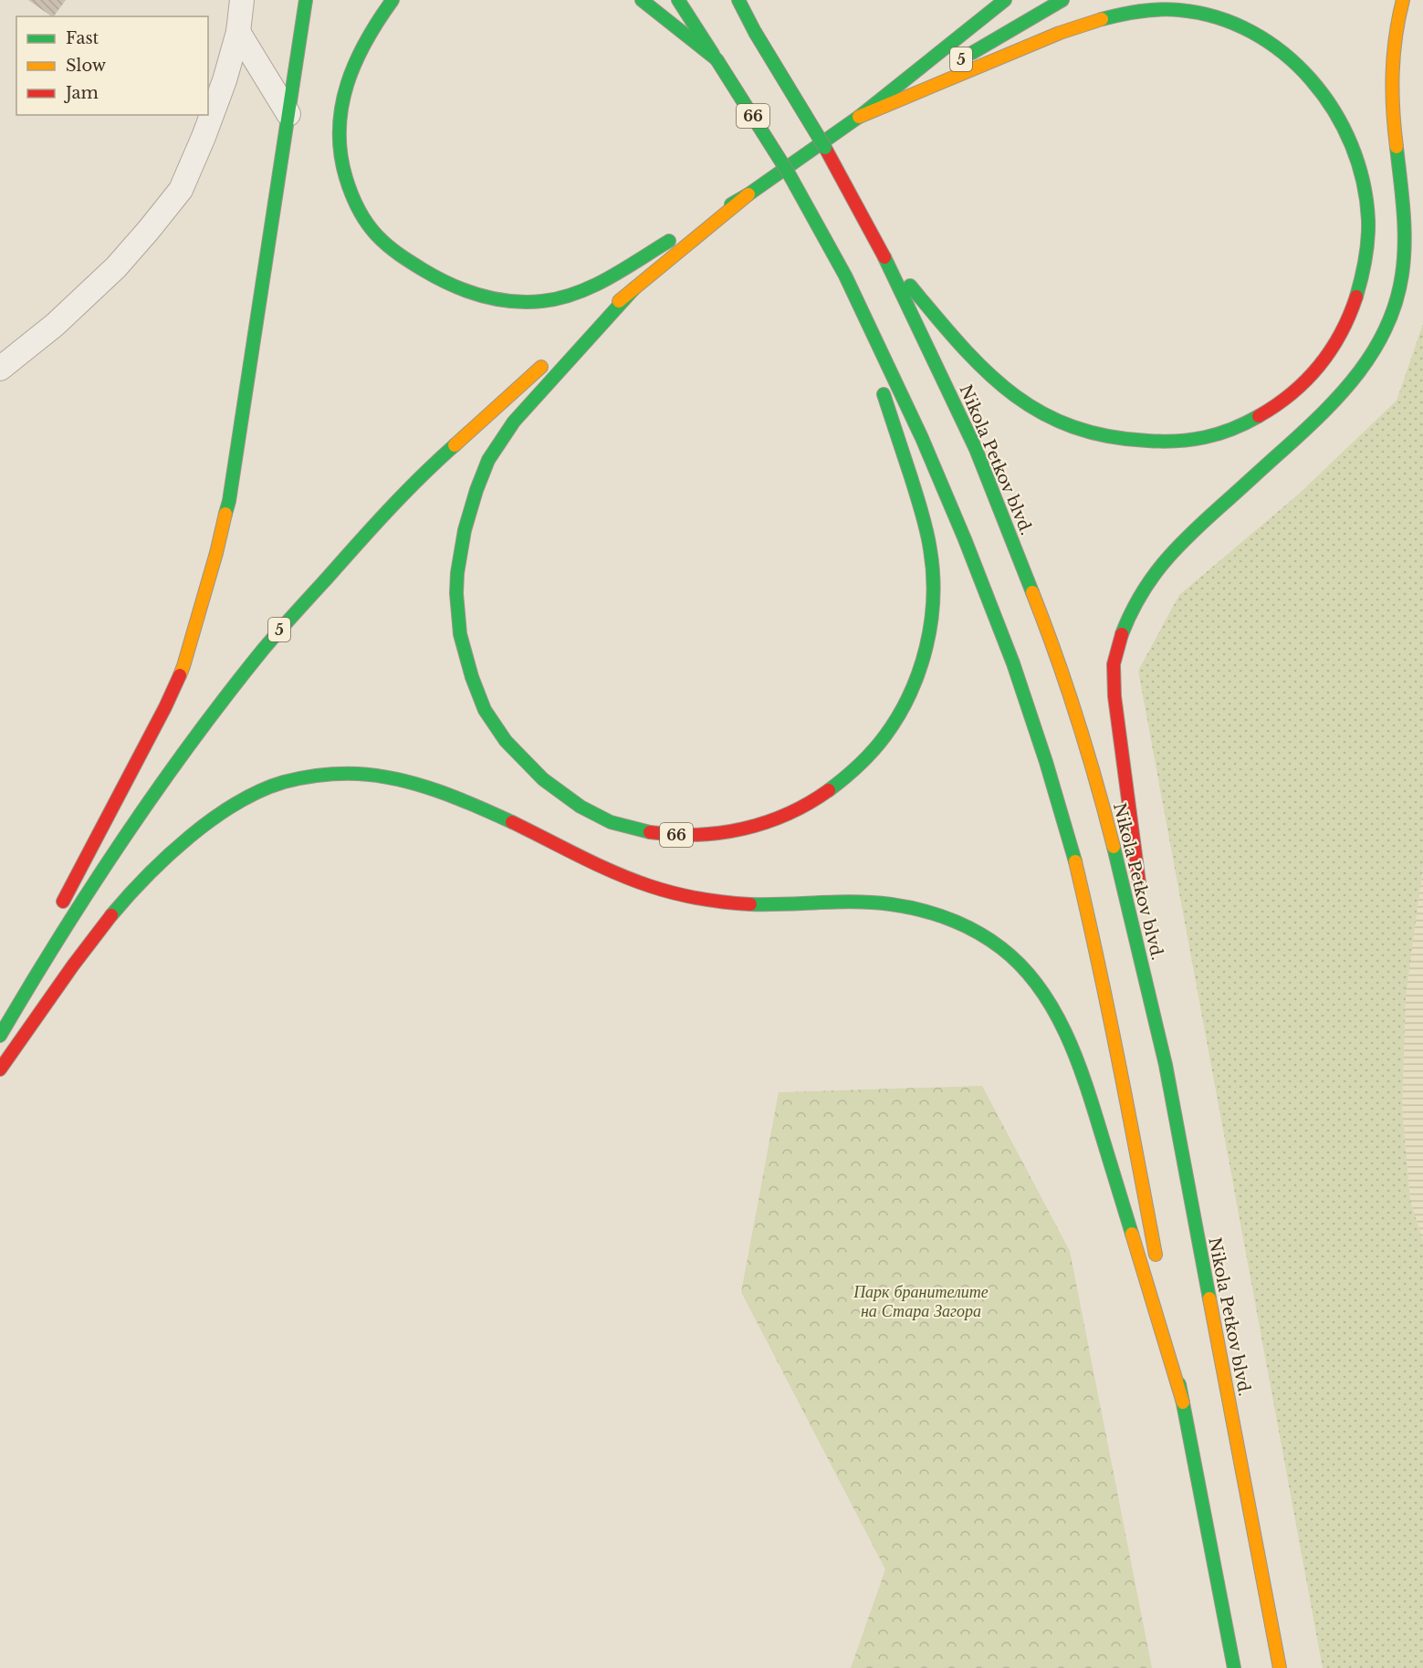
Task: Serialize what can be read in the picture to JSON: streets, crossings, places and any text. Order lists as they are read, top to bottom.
{
  "streets": {
    "main road": ["5", "66", "Nikola Petkov blvd."]
  },
  "crossings": [
    ["5", "66"]
  ],
  "parks": ["Парк бранителите на Стара Загора"],
  "legend": ["Fast", "Slow", "Jam"]
}
